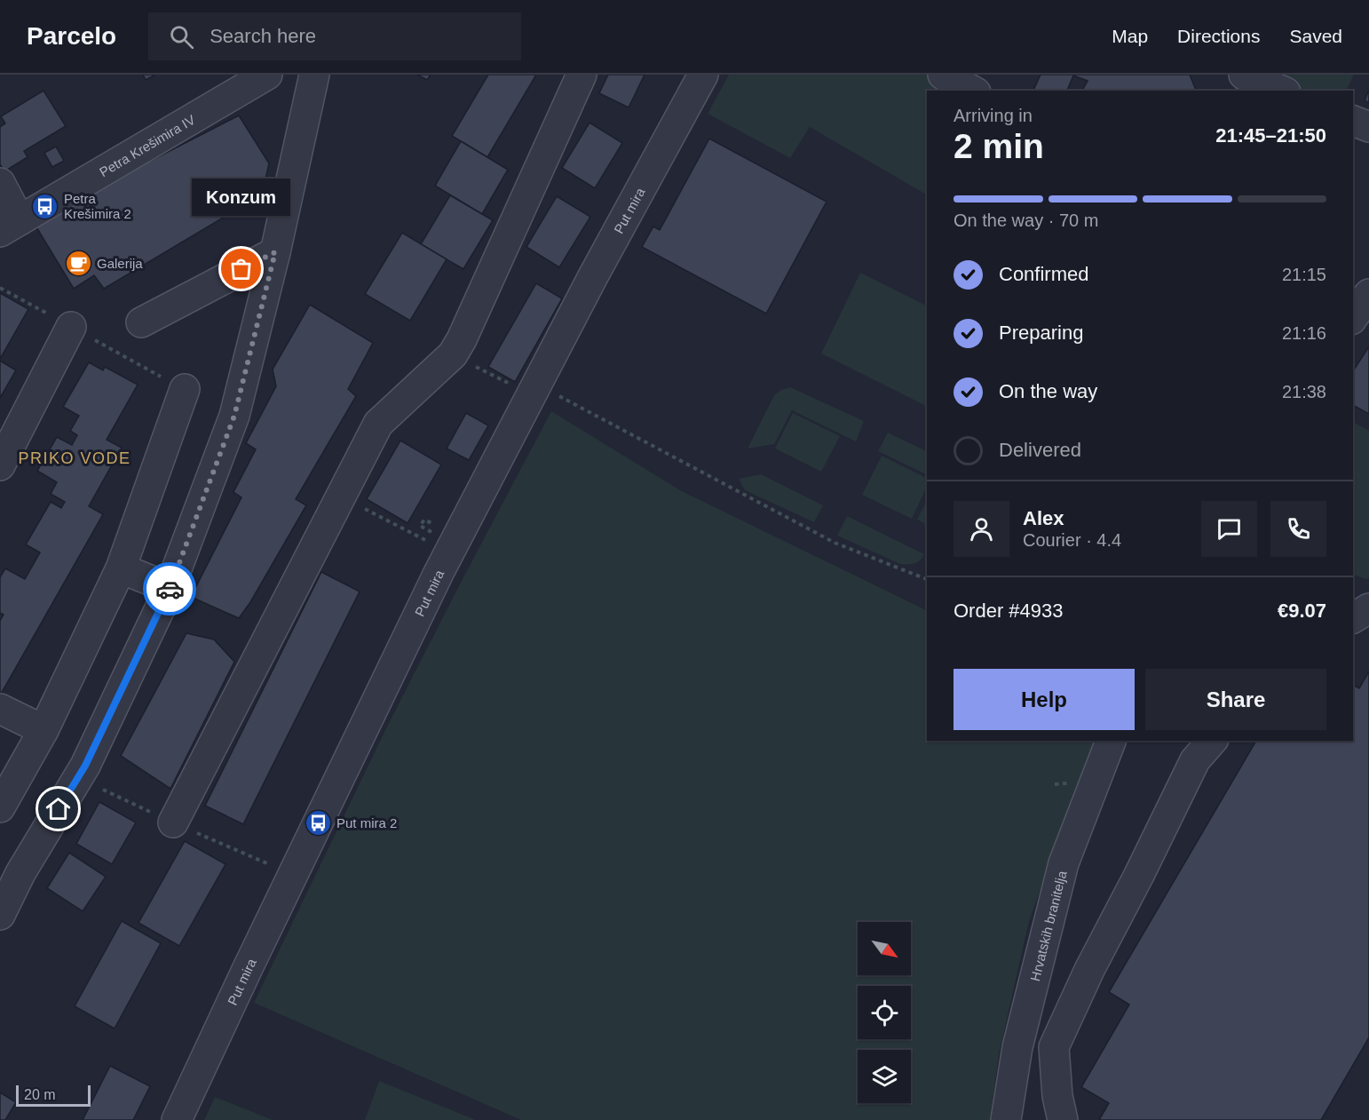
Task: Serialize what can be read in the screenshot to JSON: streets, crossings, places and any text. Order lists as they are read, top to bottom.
{
  "streets": {
    "street": ["Petra Krešimira IV", "Put mira", "Hrvatskih branitelja"]
  },
  "districts": ["PRIKO VODE"],
  "places": {
    "bus stop": ["Petra Krešimira 2", "Put mira 2"],
    "cafe": ["Galerija"],
    "other": ["Konzum"]
  },
  "scale_bar": "20 m",
  "north": "bottom right",
  "page": {
    "header": "Parcelo",
    "search": "Search here",
    "nav": ["Map", "Directions", "Saved"],
    "heading": ["2 min", "Arriving in", "21:45–21:50"],
    "panel": [
      "Alex",
      "Courier · 4.4",
      "Order #4933",
      "€9.07"
    ],
    "bubble": "Konzum",
    "bar": "On the way · 70 m",
    "list": [
      ["Confirmed", "21:15"],
      ["Preparing", "21:16"],
      ["On the way", "21:38"],
      "Delivered"
    ],
    "buttons": ["Help", "Share"],
    "scale": "20 m"
  }
}
